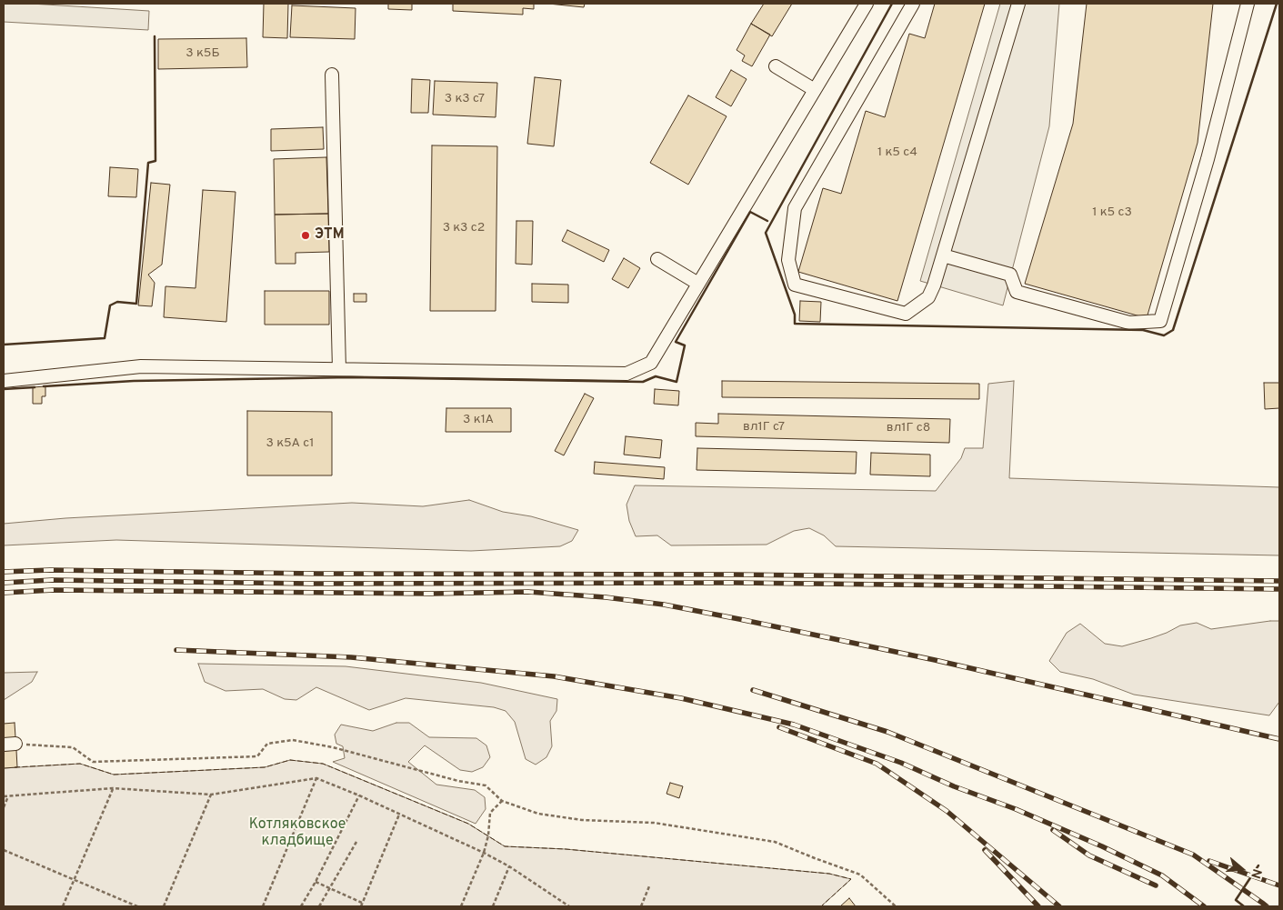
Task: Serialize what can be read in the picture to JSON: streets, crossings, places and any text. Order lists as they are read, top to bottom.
{
  "parks": ["Котляковское кладбище"],
  "places": ["ЭТМ"],
  "house_numbers": [
    "3 к5Б",
    "3 к3 с7",
    "1 к5 с4",
    "1 к5 с3",
    "3 к3 с2",
    "3 к1А",
    "вл1Г с7",
    "вл1Г с8",
    "3 к5А с1"
  ],
  "north": "right"
}
